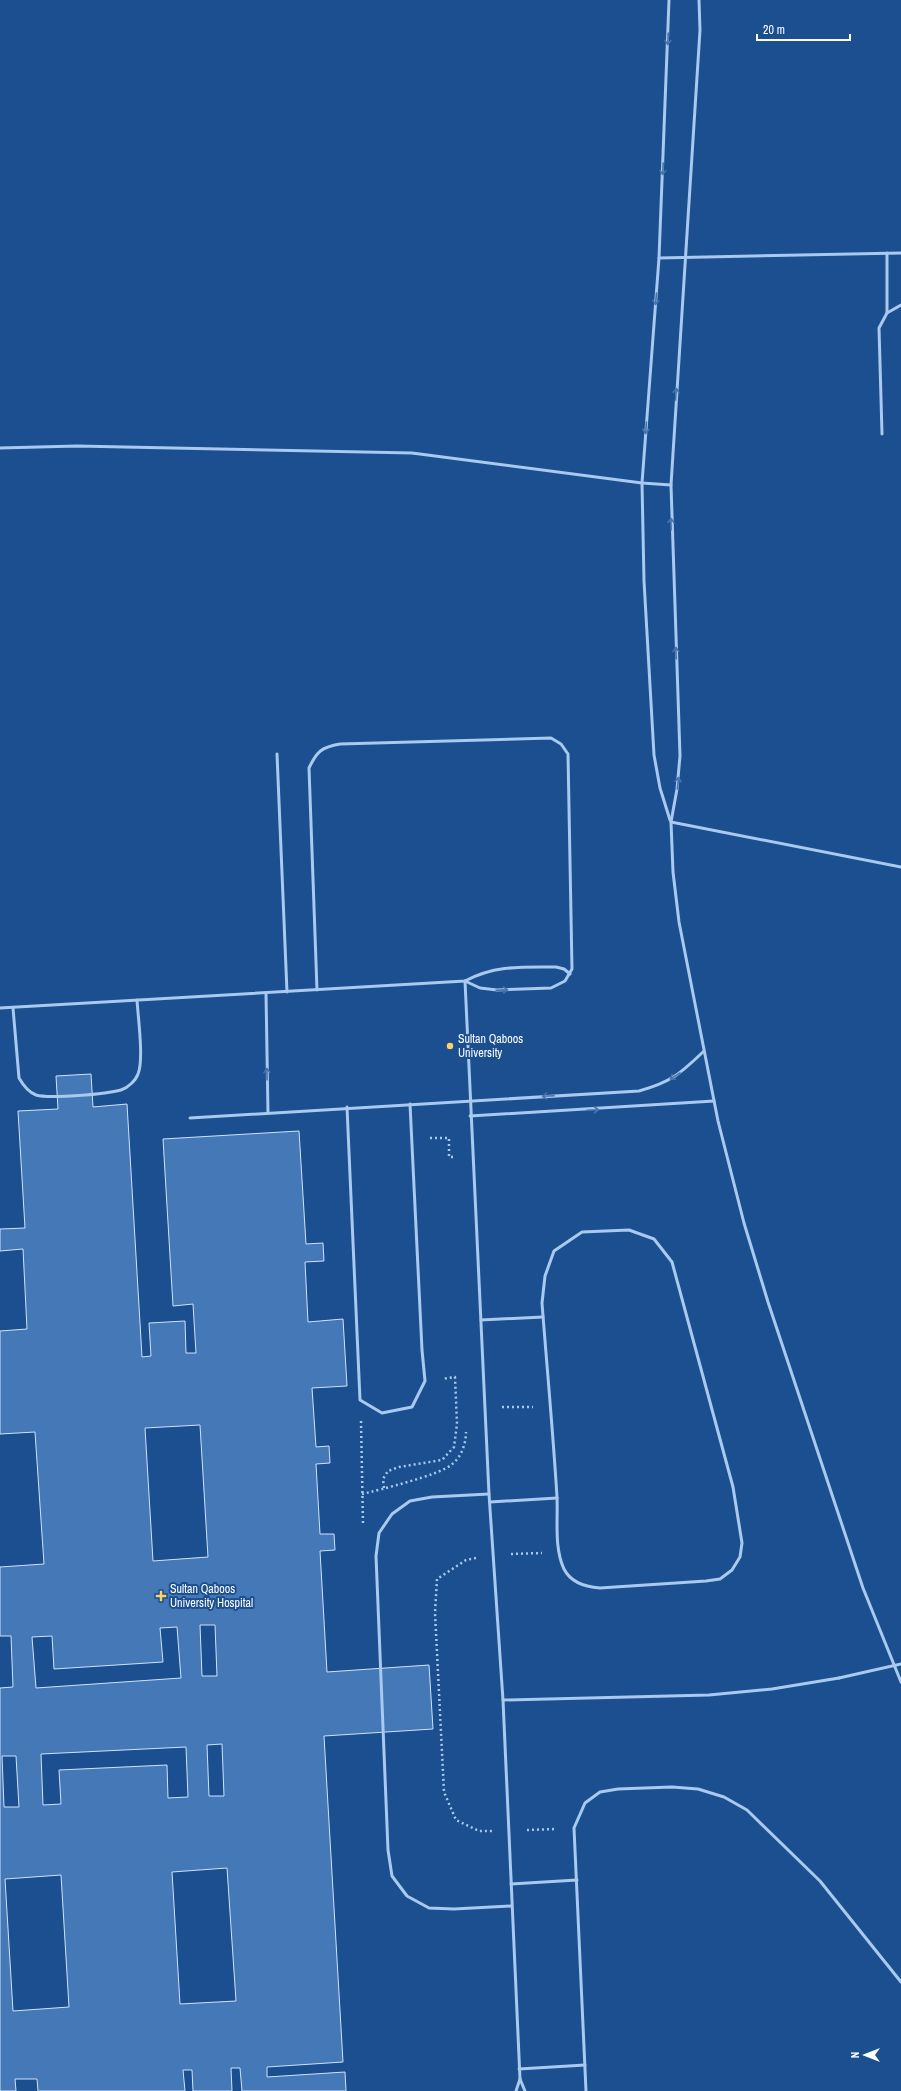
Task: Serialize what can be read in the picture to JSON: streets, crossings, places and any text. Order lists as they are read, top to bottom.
{
  "places": {
    "other": ["Sultan Qaboos University"],
    "health": ["Sultan Qaboos University Hospital"]
  },
  "scale_bar": "20 m",
  "north": "left"
}
